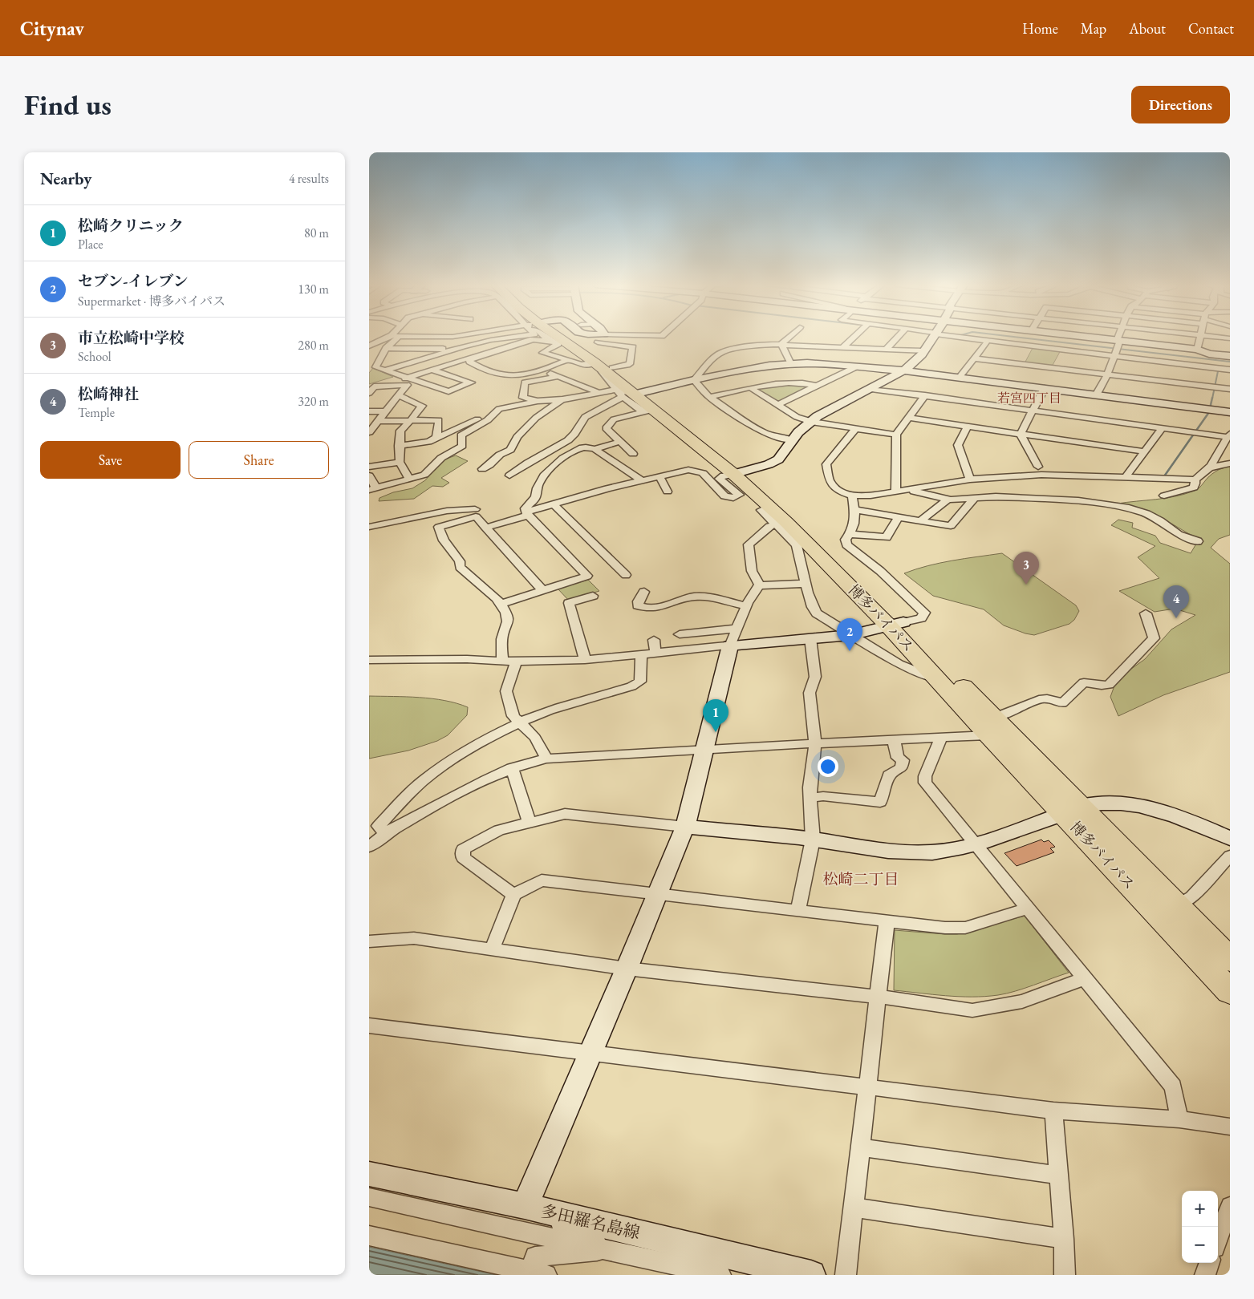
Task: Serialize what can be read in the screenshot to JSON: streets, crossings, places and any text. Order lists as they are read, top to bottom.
{
  "streets": {
    "highway": ["博多バイパス"],
    "street": ["多田羅名島線"]
  },
  "districts": ["若宮四丁目", "松崎二丁目"],
  "page": {
    "header": "Citynav",
    "nav": [
      "Home",
      "Map",
      "About",
      "Contact"
    ],
    "buttons": [
      "Directions",
      ["Save", "Share"]
    ],
    "title": "Find us",
    "heading": ["Nearby", "4 results"],
    "list": [
      {
        "mark": "1",
        "name": "松崎クリニック",
        "note": "Place",
        "value": "80 m"
      },
      {
        "mark": "2",
        "name": "セブン-イレブン",
        "note": "Supermarket · 博多バイパス",
        "value": "130 m"
      },
      {
        "mark": "3",
        "name": "市立松崎中学校",
        "note": "School",
        "value": "280 m"
      },
      {
        "mark": "4",
        "name": "松崎神社",
        "note": "Temple",
        "value": "320 m"
      }
    ],
    "pins": [
      "3",
      "4",
      "2",
      "1"
    ],
    "map_buttons": ["+", "−"]
  }
}
